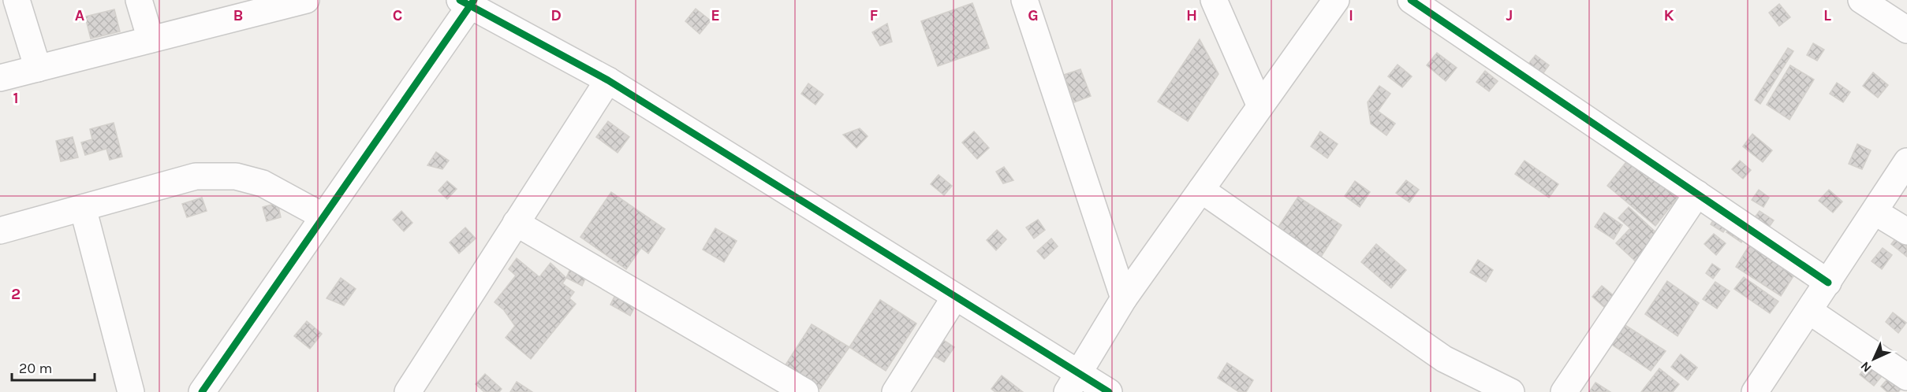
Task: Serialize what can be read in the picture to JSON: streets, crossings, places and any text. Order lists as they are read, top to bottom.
{
  "scale_bar": "20 m",
  "north": "bottom left",
  "grid": {
    "columns": [
      "A",
      "B",
      "C",
      "D",
      "E",
      "F",
      "G",
      "H",
      "I",
      "J",
      "K",
      "L"
    ],
    "rows": ["1", "2"]
  }
}
